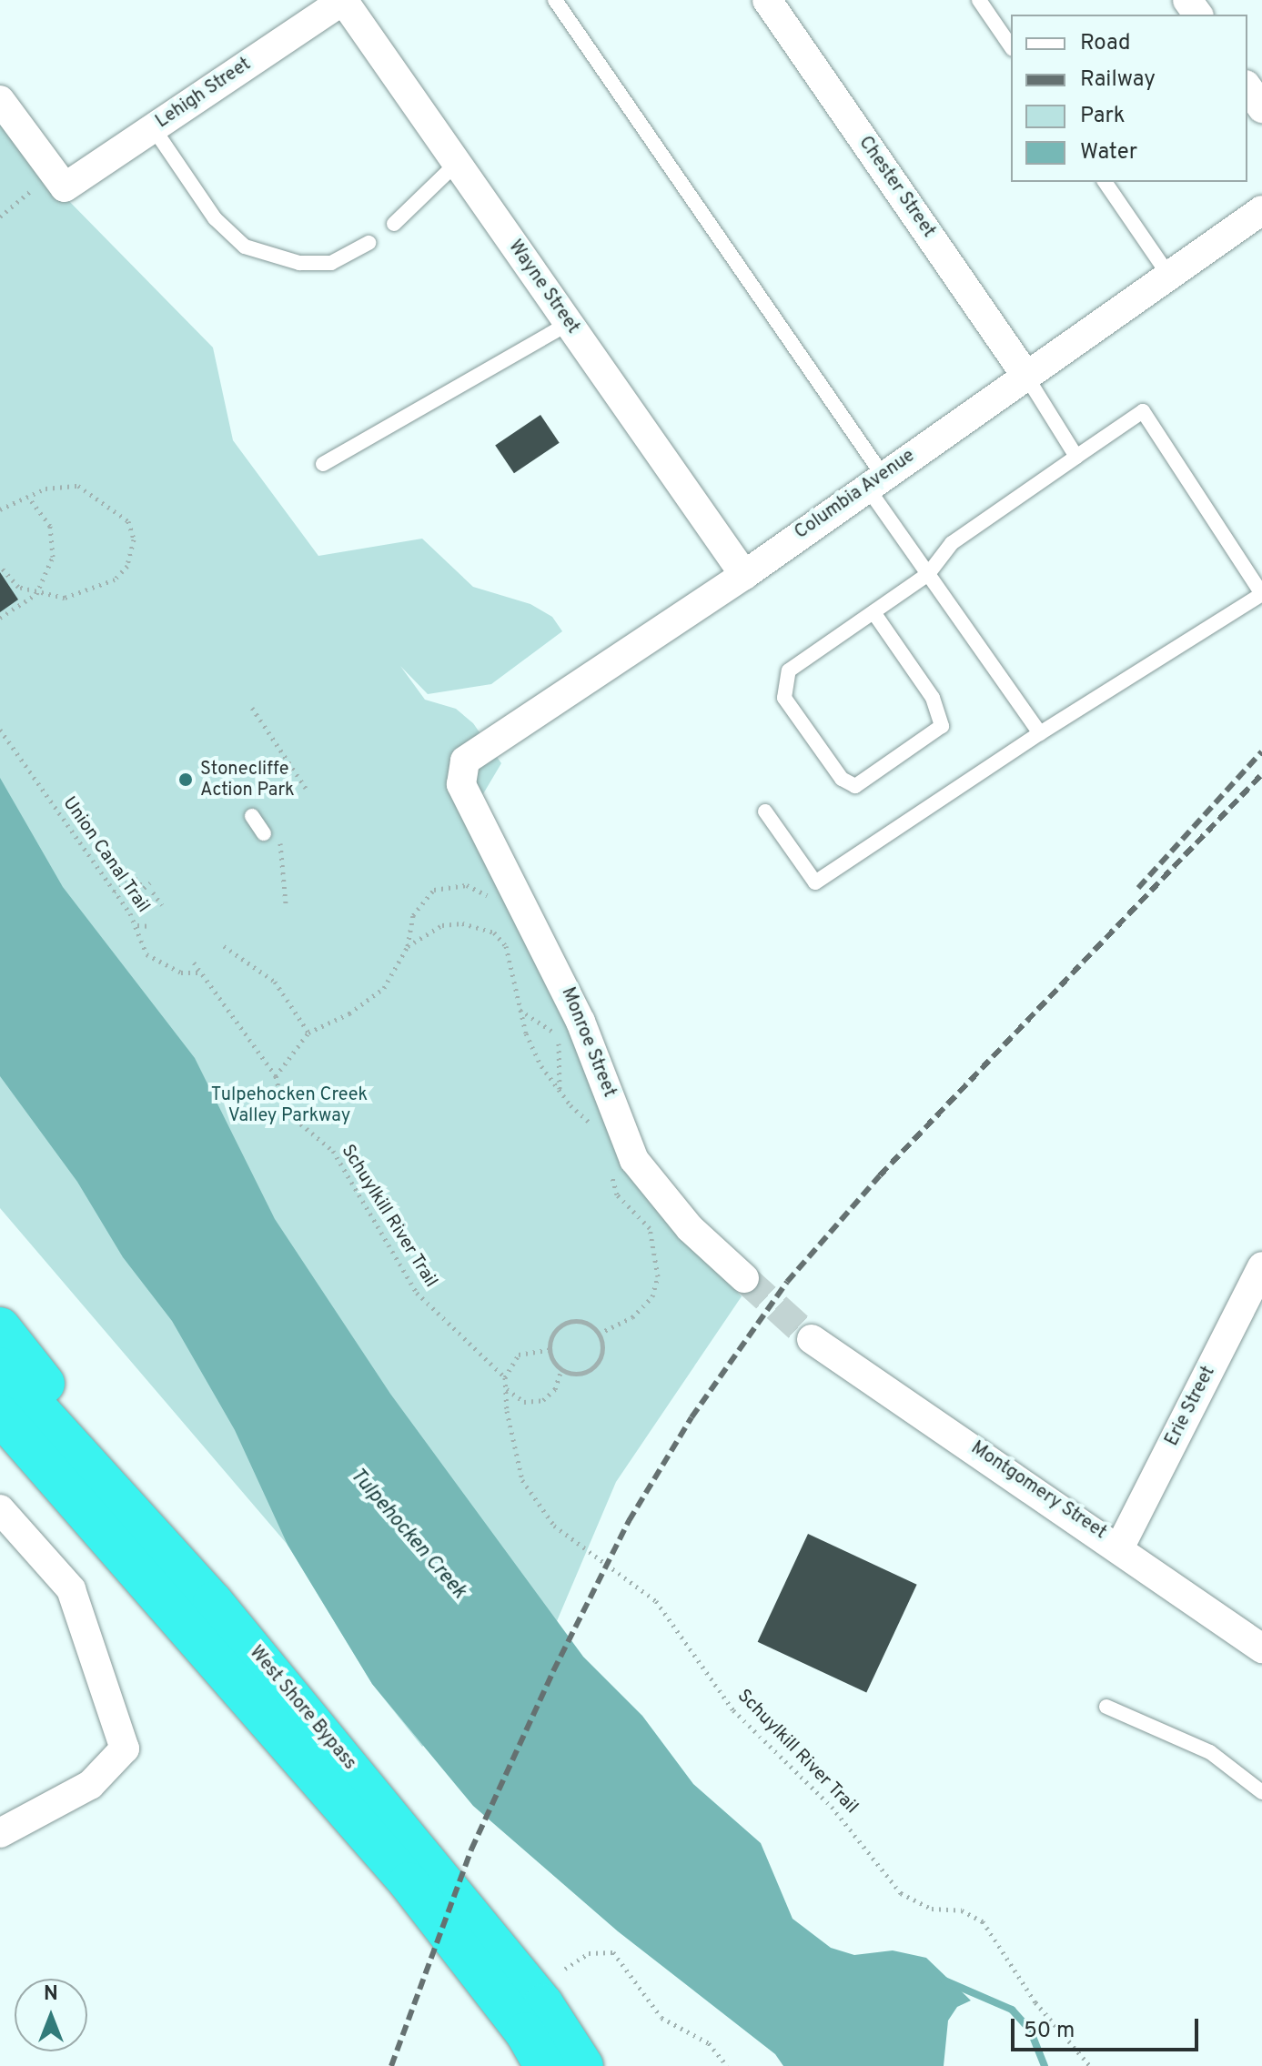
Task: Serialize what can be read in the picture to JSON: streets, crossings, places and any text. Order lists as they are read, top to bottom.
{
  "streets": {
    "highway": ["West Shore Bypass"],
    "street": [
      "Lehigh Street",
      "Chester Street",
      "Wayne Street",
      "Columbia Avenue",
      "Monroe Street",
      "Erie Street",
      "Montgomery Street"
    ],
    "path": ["Union Canal Trail", "Schuylkill River Trail"]
  },
  "crossings": [
    ["Lehigh Street", "Wayne Street"],
    ["Chester Street", "Columbia Avenue"],
    ["Wayne Street", "Columbia Avenue"],
    ["Columbia Avenue", "Monroe Street"],
    ["Union Canal Trail", "Schuylkill River Trail"],
    ["Erie Street", "Montgomery Street"]
  ],
  "water": ["Tulpehocken Creek"],
  "parks": ["Tulpehocken Creek Valley Parkway"],
  "places": ["Stonecliffe Action Park"],
  "legend": [
    "Road",
    "Railway",
    "Park",
    "Water"
  ],
  "scale_bar": "50 m",
  "north": "top"
}
